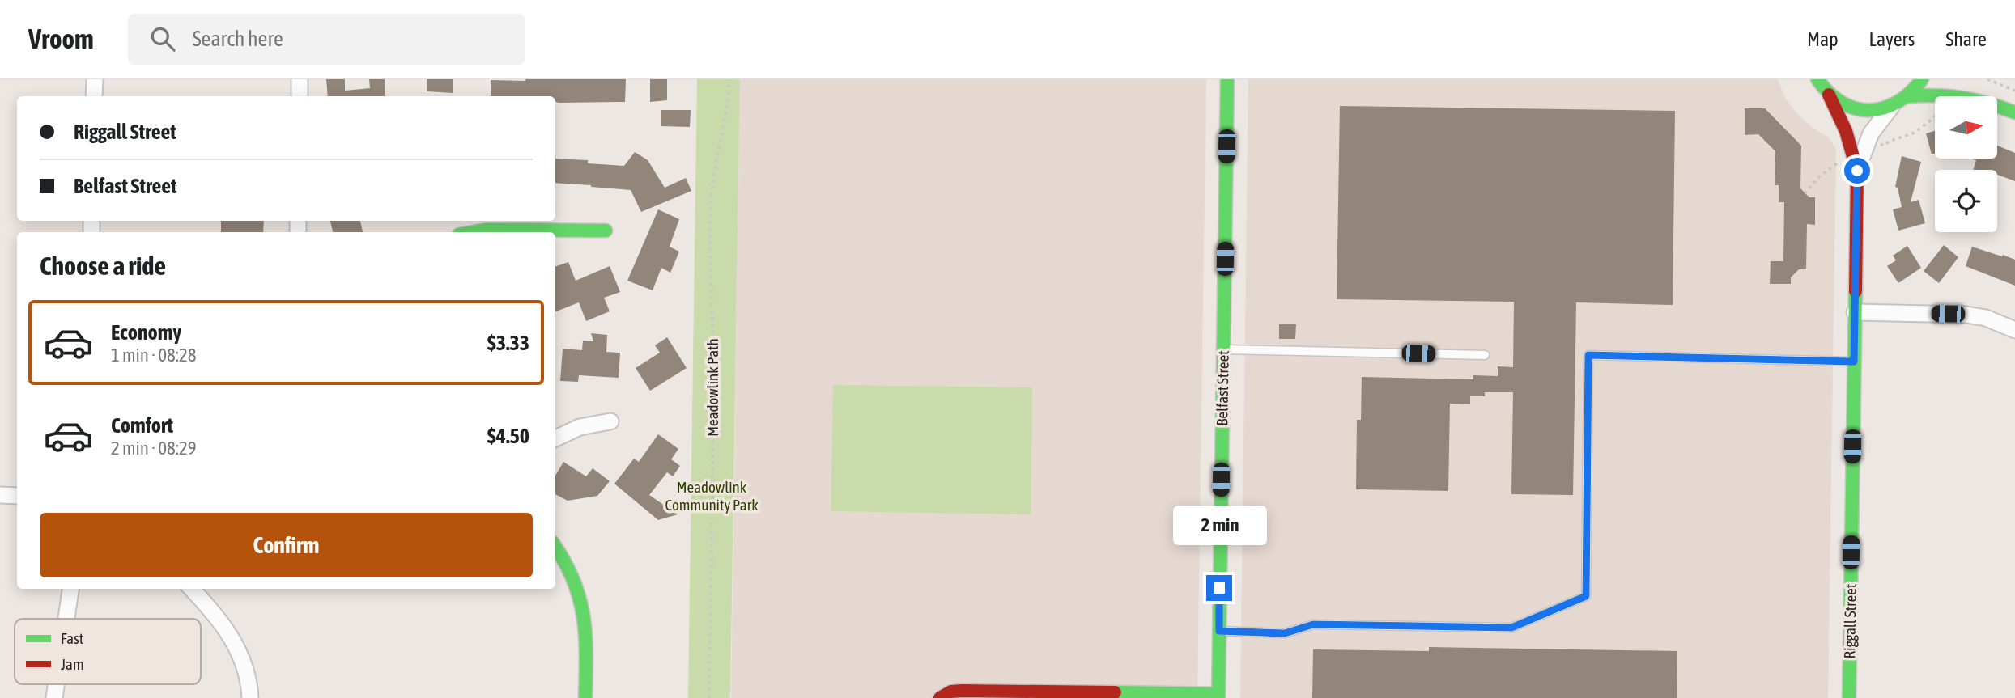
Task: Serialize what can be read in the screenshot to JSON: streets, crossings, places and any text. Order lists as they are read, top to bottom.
{
  "streets": {
    "street": ["Belfast Street", "Riggall Street"],
    "path": ["Meadowlink Path"]
  },
  "parks": ["Meadowlink Community Park"],
  "legend": ["Fast", "Jam"],
  "north": "right",
  "page": {
    "header": "Vroom",
    "search": "Search here",
    "nav": ["Map", "Layers", "Share"],
    "banner": ["Riggall Street", "Belfast Street"],
    "heading": "Choose a ride",
    "list": [
      {
        "name": "Economy",
        "note": "1 min · 08:28",
        "value": "$3.33"
      },
      {
        "name": "Comfort",
        "note": "2 min · 08:29",
        "value": "$4.50"
      }
    ],
    "buttons": "Confirm",
    "bubble": "2 min"
  }
}
